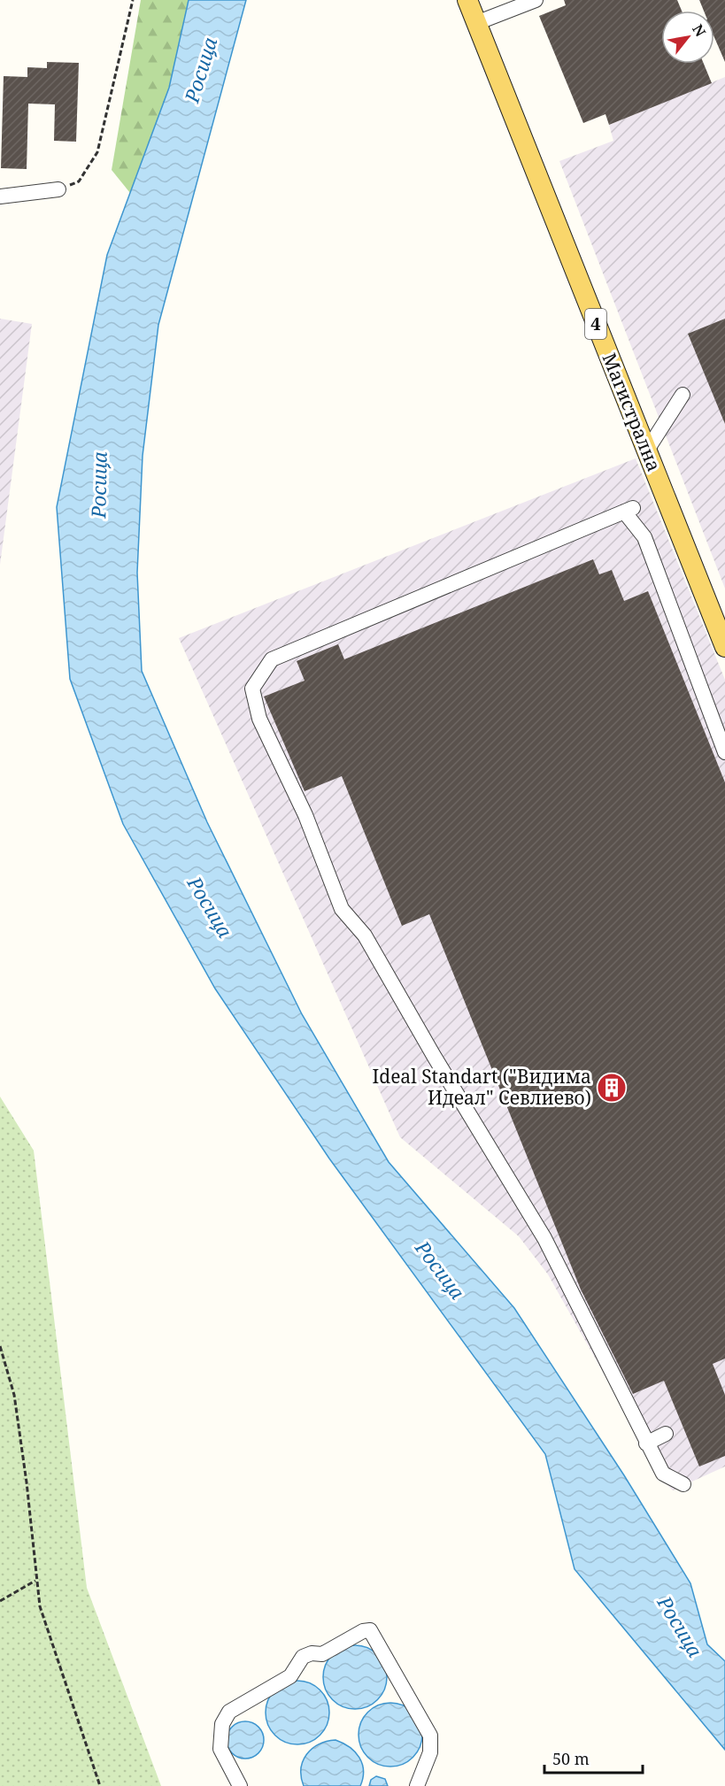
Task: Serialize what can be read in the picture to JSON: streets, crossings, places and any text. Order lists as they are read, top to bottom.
{
  "streets": {
    "main road": ["4", "Магистрална"]
  },
  "water": ["Росица"],
  "places": {
    "building": ["Ideal Standart (\"Видима Идеал\" Севлиево)"]
  },
  "scale_bar": "50 m",
  "north": "top right"
}
